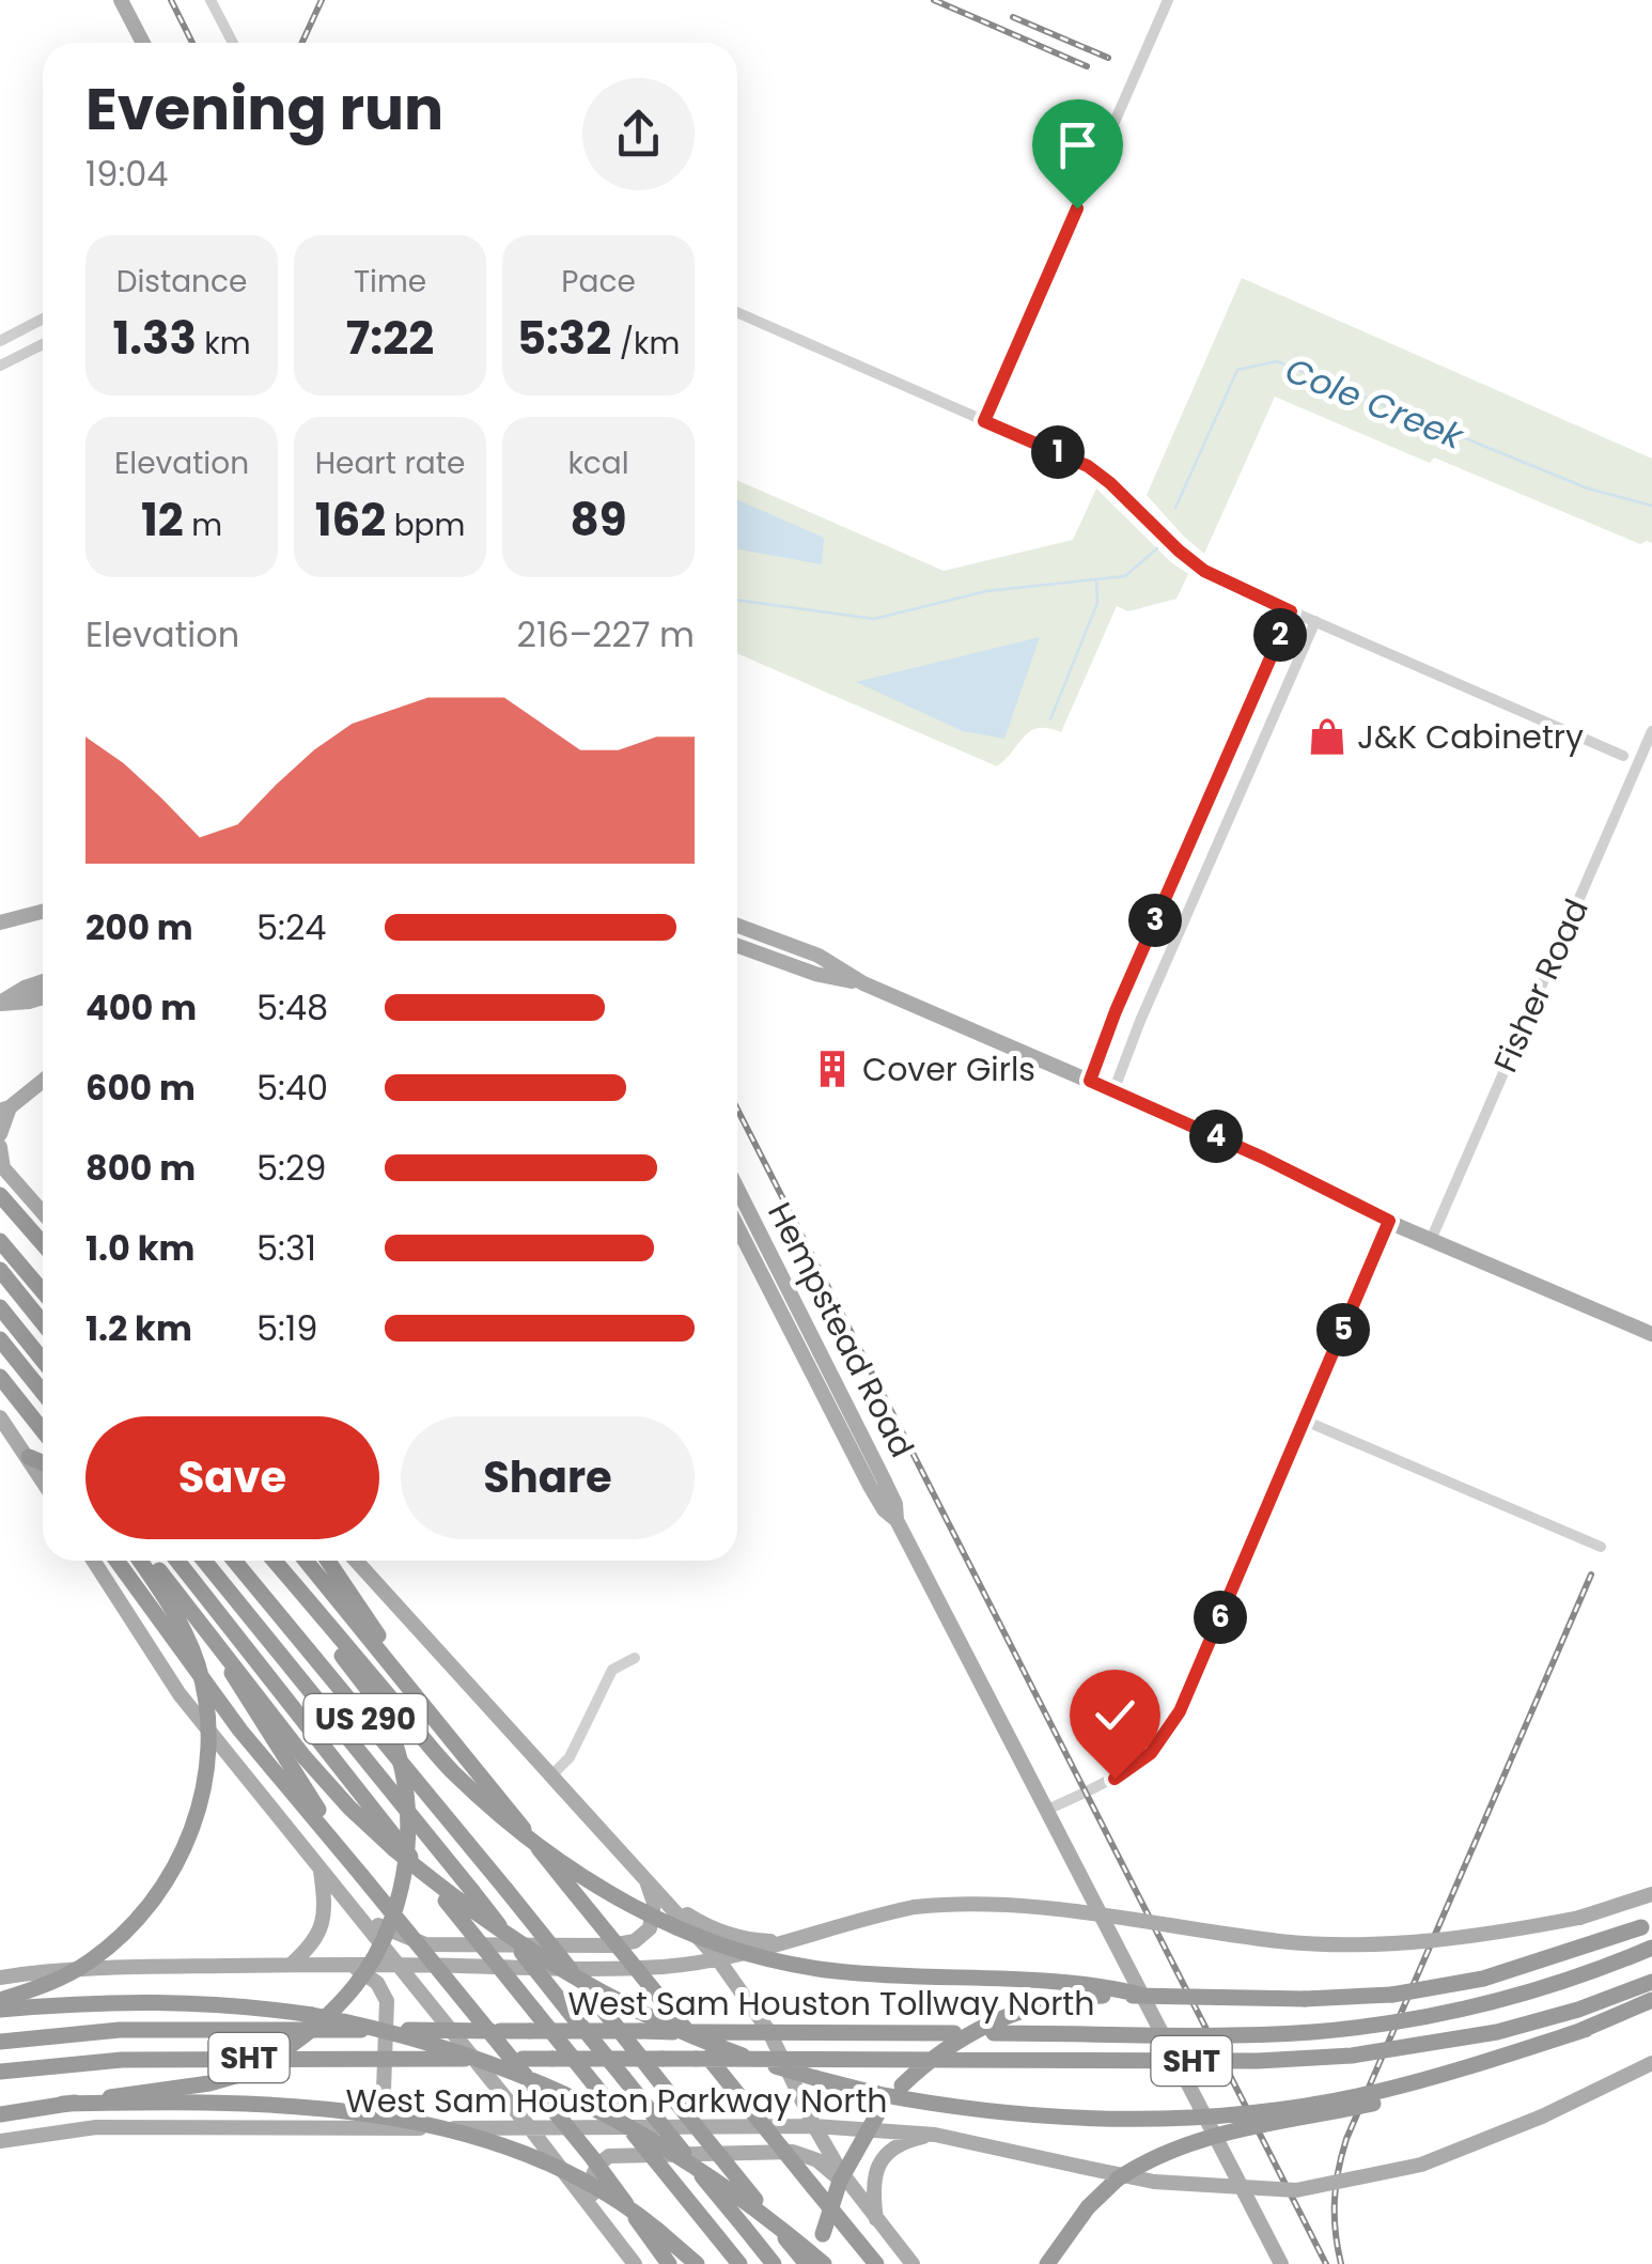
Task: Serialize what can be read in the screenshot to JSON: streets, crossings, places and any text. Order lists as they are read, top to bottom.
{
  "streets": {
    "highway": ["US 290", "West Sam Houston Tollway North", "SHT"],
    "main road": ["Hempstead Road", "West Sam Houston Parkway North"],
    "street": ["Fisher Road"]
  },
  "water": ["Cole Creek"],
  "places": {
    "shop": ["J&K Cabinetry"],
    "building": ["Cover Girls"]
  },
  "page": {
    "heading": ["Evening run", "19:04"],
    "stats": [
      ["Distance", "1.33 km"],
      ["Time", "7:22"],
      ["Pace", "5:32 /km"],
      ["Elevation", "12 m"],
      ["Heart rate", "162 bpm"],
      ["kcal", "89"]
    ],
    "pins": [
      "1",
      "2",
      "3",
      "4",
      "5",
      "6"
    ],
    "chart": ["Elevation", "216–227 m"],
    "list": [
      {
        "name": "200 m",
        "note": "5:24"
      },
      {
        "name": "400 m",
        "note": "5:48"
      },
      {
        "name": "600 m",
        "note": "5:40"
      },
      {
        "name": "800 m",
        "note": "5:29"
      },
      {
        "name": "1.0 km",
        "note": "5:31"
      },
      {
        "name": "1.2 km",
        "note": "5:19"
      }
    ],
    "buttons": ["Save", "Share"]
  }
}
